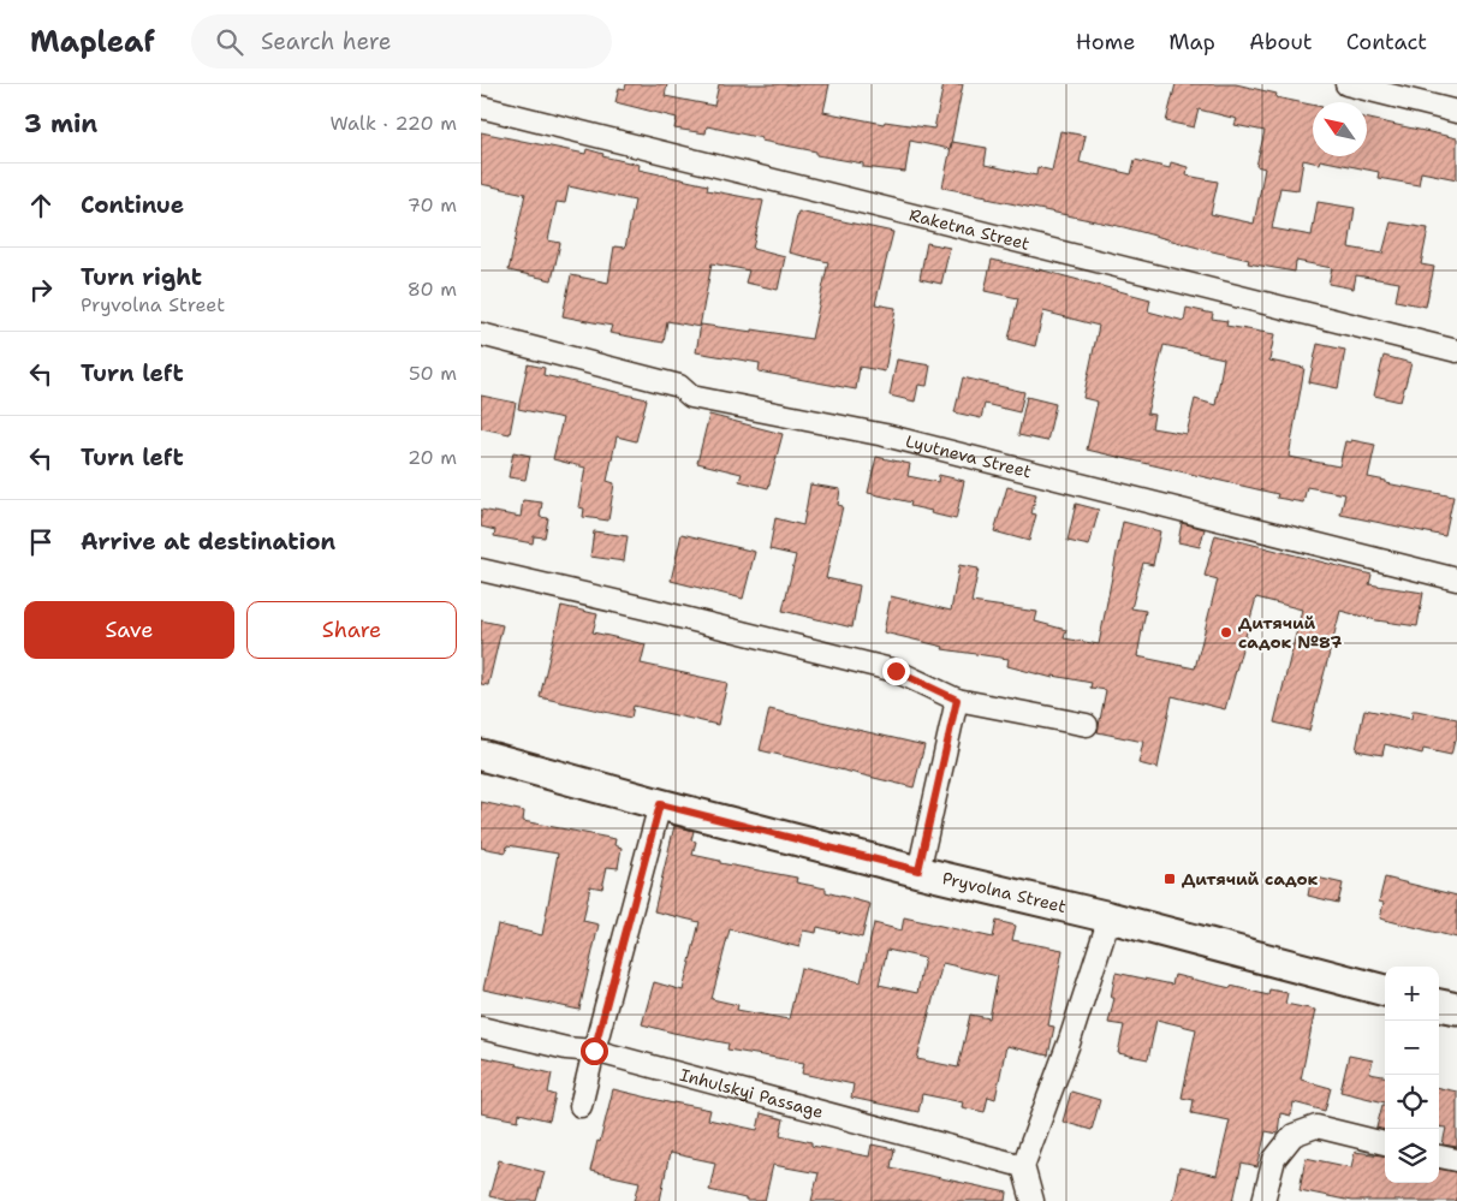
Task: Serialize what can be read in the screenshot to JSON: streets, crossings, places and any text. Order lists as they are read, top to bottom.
{
  "streets": {
    "street": [
      "Raketna Street",
      "Lyutneva Street",
      "Pryvolna Street",
      "Inhulskyi Passage"
    ]
  },
  "places": {
    "other": ["Дитячий садок №87"],
    "transit": ["Дитячий садок"]
  },
  "north": "top left",
  "page": {
    "header": "Mapleaf",
    "search": "Search here",
    "nav": [
      "Home",
      "Map",
      "About",
      "Contact"
    ],
    "heading": ["3 min", "Walk · 220 m"],
    "list": [
      ["Continue", "70 m"],
      ["Turn right", "Pryvolna Street", "80 m"],
      ["Turn left", "50 m"],
      ["Turn left", "20 m"],
      "Arrive at destination"
    ],
    "buttons": ["Save", "Share"],
    "map_buttons": ["+", "−"]
  }
}
